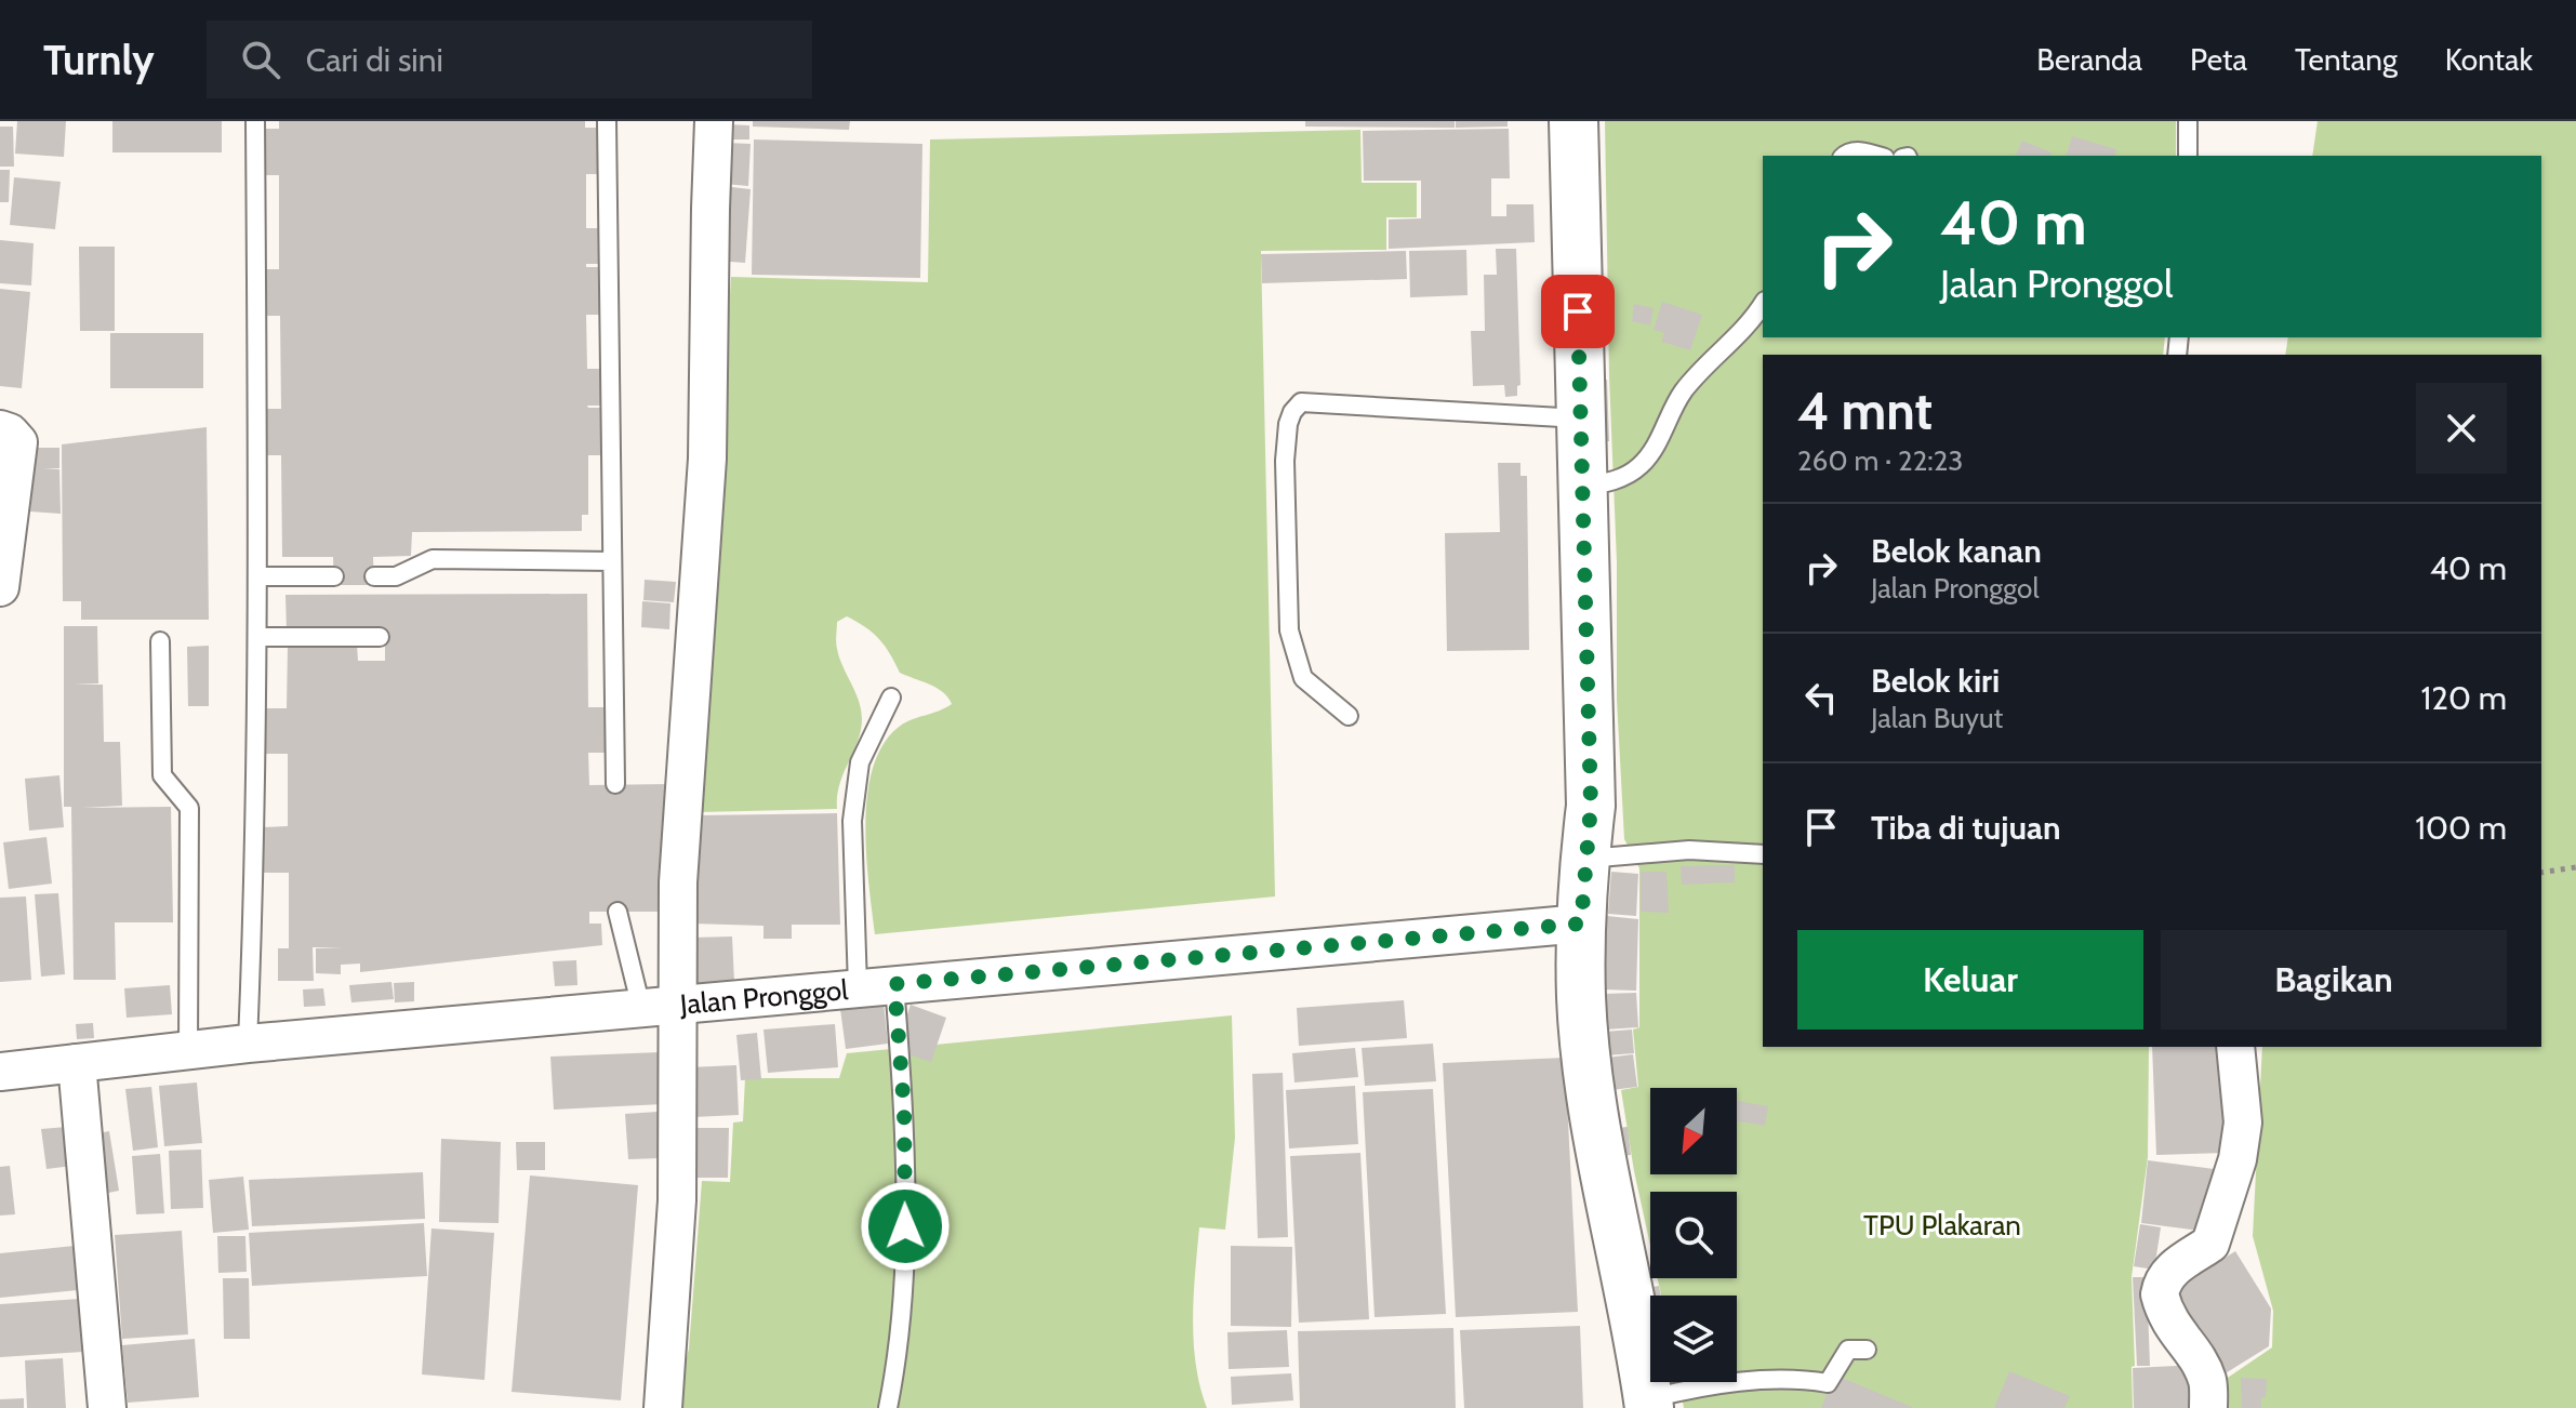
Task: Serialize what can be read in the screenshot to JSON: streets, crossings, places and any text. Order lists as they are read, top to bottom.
{
  "streets": {
    "street": ["Jalan Pronggol"]
  },
  "parks": ["TPU Plakaran"],
  "north": "bottom left",
  "page": {
    "header": "Turnly",
    "search": "Cari di sini",
    "nav": [
      "Beranda",
      "Peta",
      "Tentang",
      "Kontak"
    ],
    "turn": ["40 m", "Jalan Pronggol"],
    "heading": ["4 mnt", "260 m · 22:23"],
    "list": [
      {
        "name": "Belok kanan",
        "note": "Jalan Pronggol",
        "value": "40 m"
      },
      {
        "name": "Belok kiri",
        "note": "Jalan Buyut",
        "value": "120 m"
      },
      {
        "name": "Tiba di tujuan",
        "value": "100 m"
      }
    ],
    "buttons": ["Keluar", "Bagikan"]
  }
}
